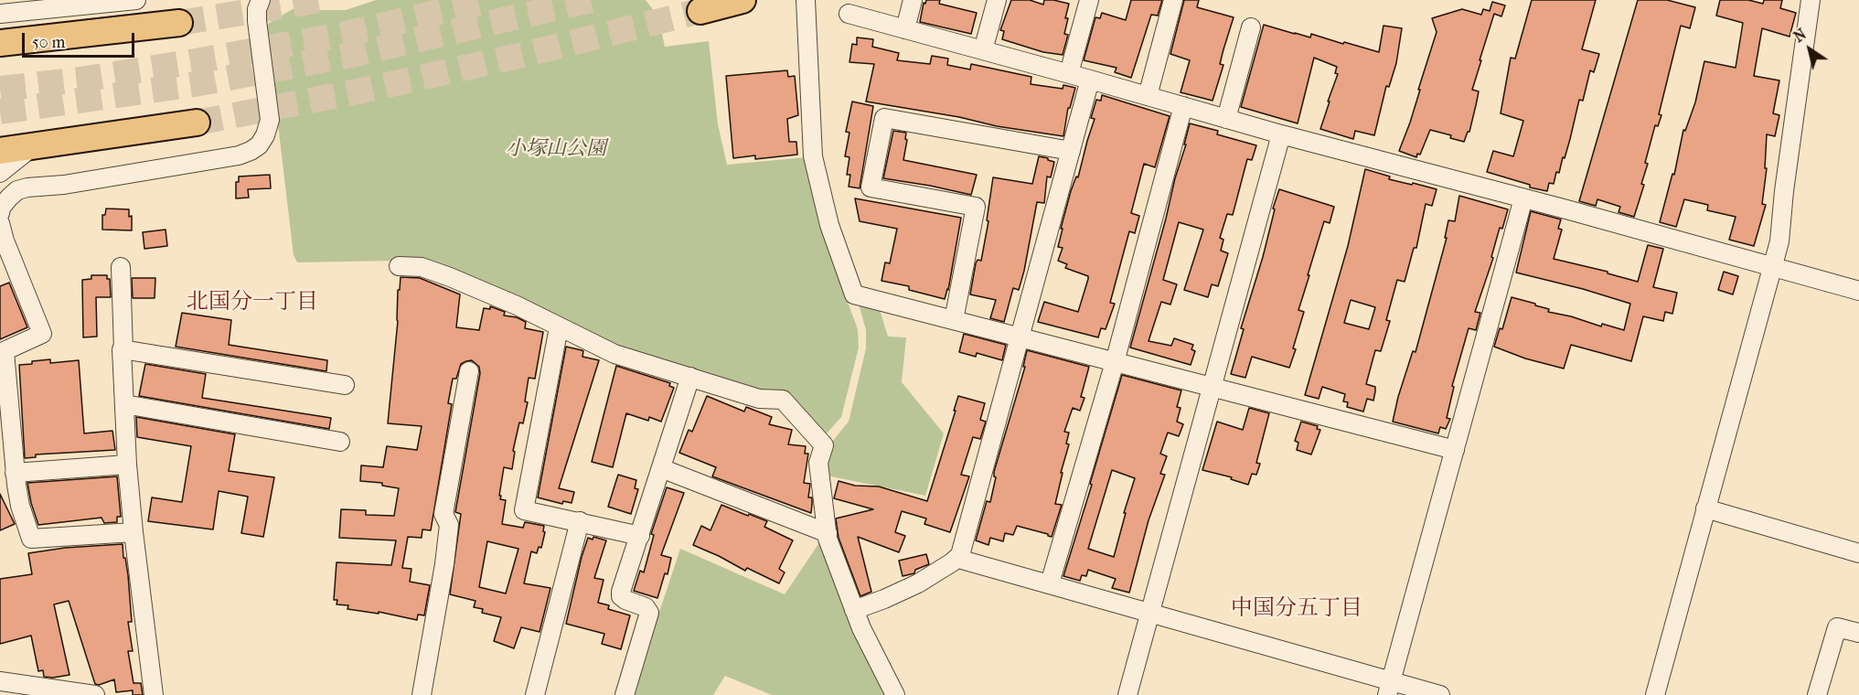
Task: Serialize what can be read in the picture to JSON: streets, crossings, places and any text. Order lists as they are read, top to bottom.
{
  "districts": ["北国分一丁目", "中国分五丁目"],
  "parks": ["小塚山公園"],
  "scale_bar": "50 m",
  "north": "top left"
}
